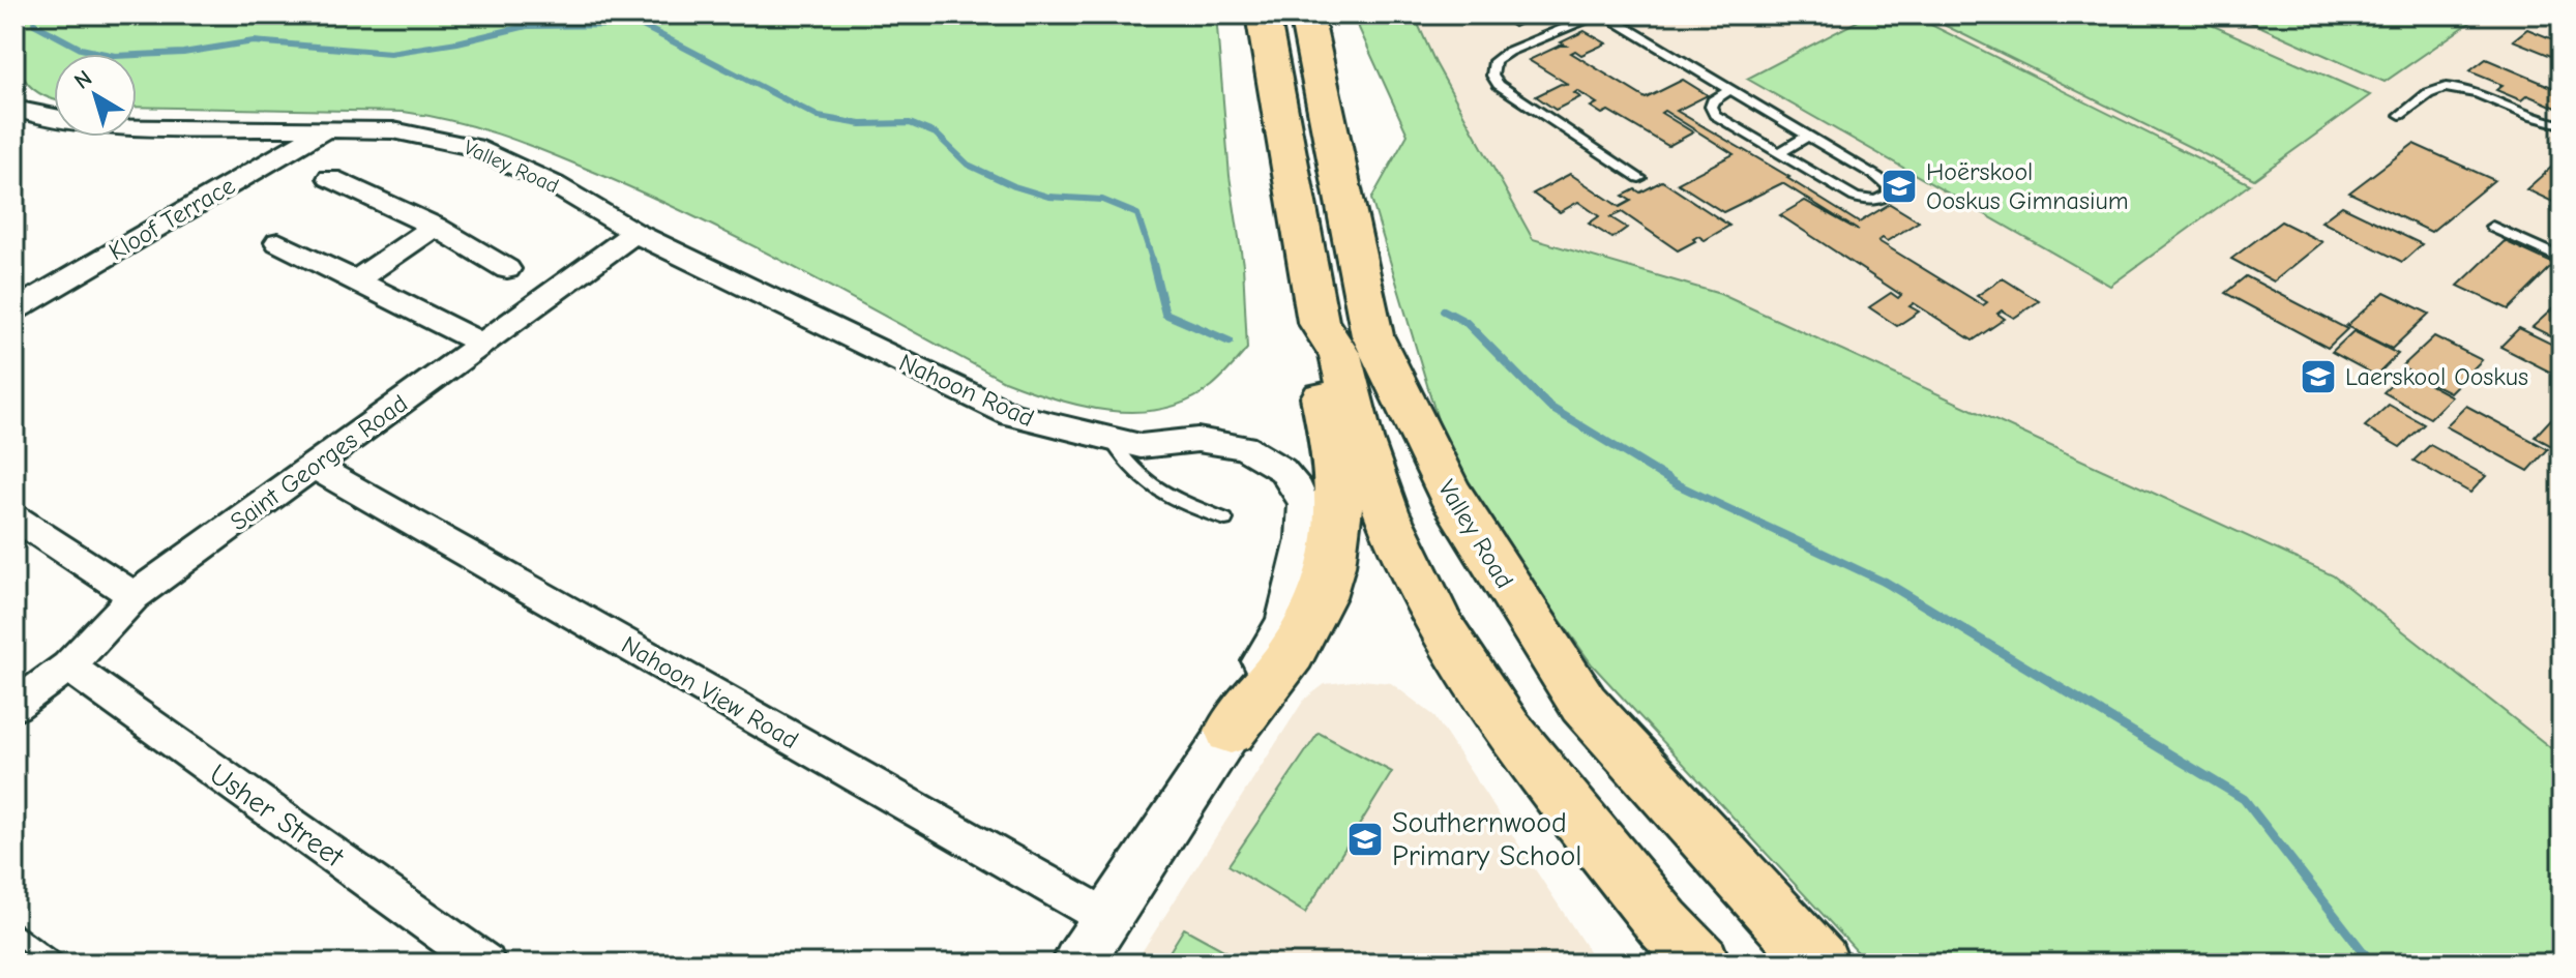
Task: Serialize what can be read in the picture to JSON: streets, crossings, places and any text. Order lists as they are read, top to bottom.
{
  "streets": {
    "highway": ["Valley Road"],
    "street": [
      "Kloof Terrace",
      "Nahoon Road",
      "Saint Georges Road",
      "Nahoon View Road",
      "Usher Street"
    ]
  },
  "crossings": [
    ["Valley Road", "Kloof Terrace"],
    ["Valley Road", "Nahoon Road"],
    ["Valley Road", "Saint Georges Road"],
    ["Nahoon Road", "Saint Georges Road"],
    ["Saint Georges Road", "Nahoon View Road"],
    ["Saint Georges Road", "Usher Street"]
  ],
  "places": {
    "school or university": ["Hoërskool Ooskus Gimnasium", "Laerskool Ooskus", "Southernwood Primary School"]
  },
  "north": "top left"
}
